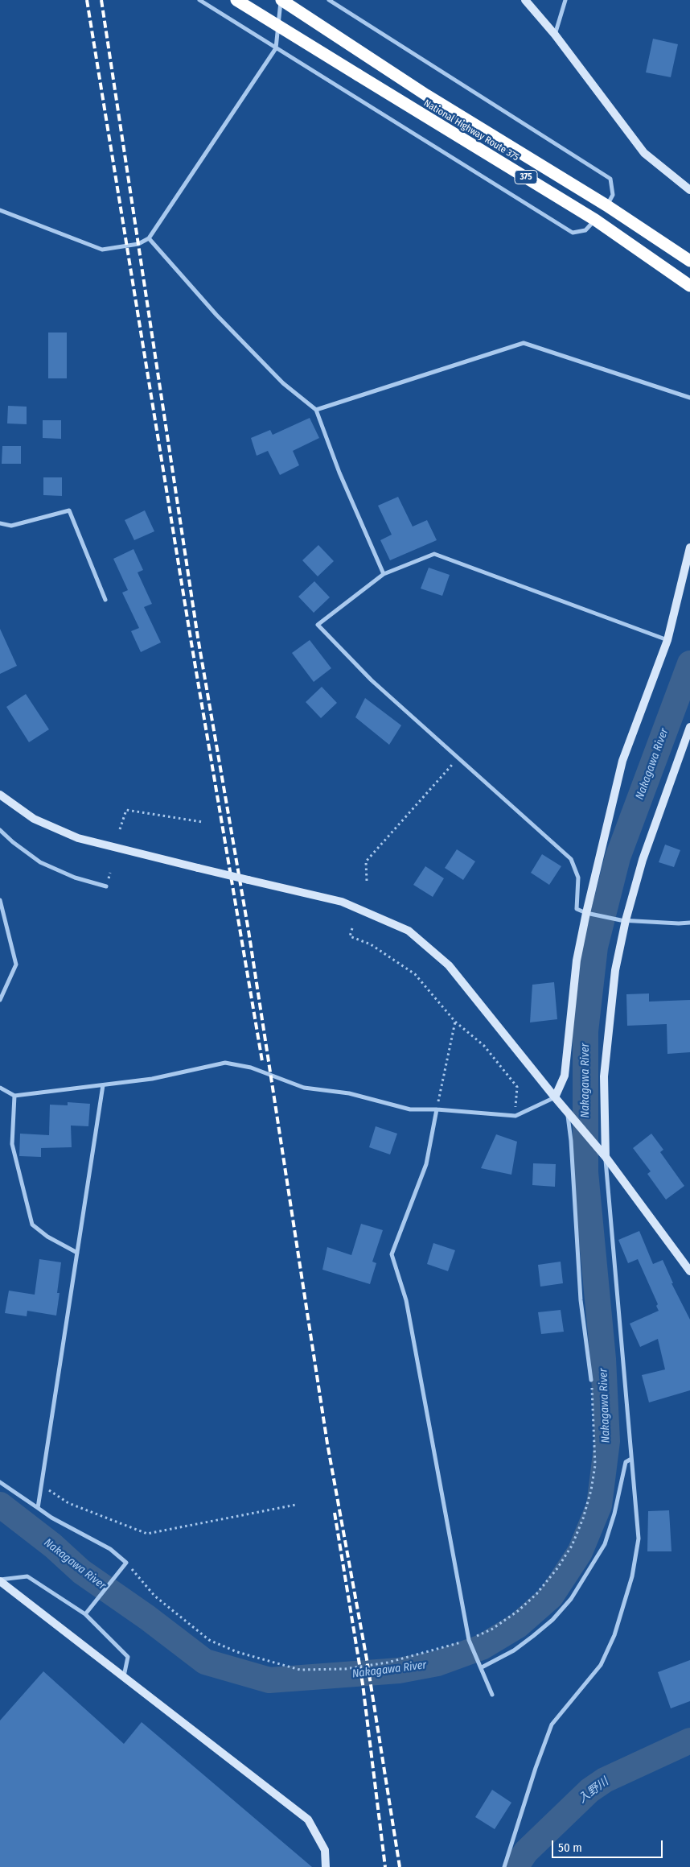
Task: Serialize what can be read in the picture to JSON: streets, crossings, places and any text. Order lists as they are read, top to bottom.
{
  "streets": {
    "highway": ["National Highway Route 375", "375"]
  },
  "water": ["Nakagawa River", "入野川"],
  "scale_bar": "50 m"
}
